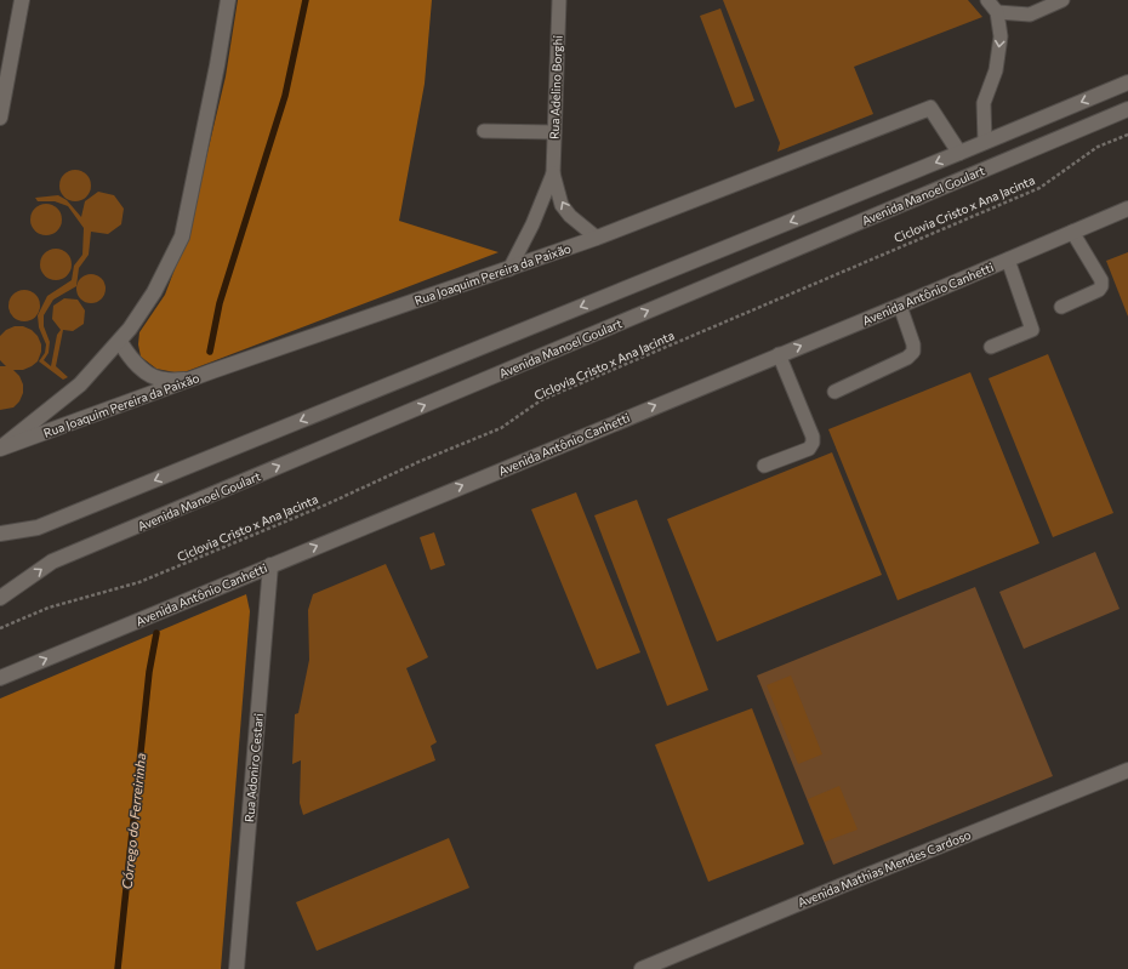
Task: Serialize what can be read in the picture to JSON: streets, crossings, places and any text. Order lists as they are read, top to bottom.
{
  "streets": {
    "street": [
      "Avenida Manoel Goulart",
      "Rua Joaquim Pereira da Paixão",
      "Avenida Antônio Canhetti",
      "Rua Adoniro Cestari",
      "Avenida Mathias Mendes Cardoso"
    ],
    "lane": ["Rua Adelino Borghi"],
    "path": ["Ciclovia Cristo x Ana Jacinta"]
  },
  "crossings": [
    ["Avenida Manoel Goulart", "Rua Joaquim Pereira da Paixão"],
    ["Avenida Antônio Canhetti", "Rua Adoniro Cestari"]
  ],
  "one_way": ["Avenida Antônio Canhetti"],
  "water": ["Córrego do Ferreirinha"]
}
